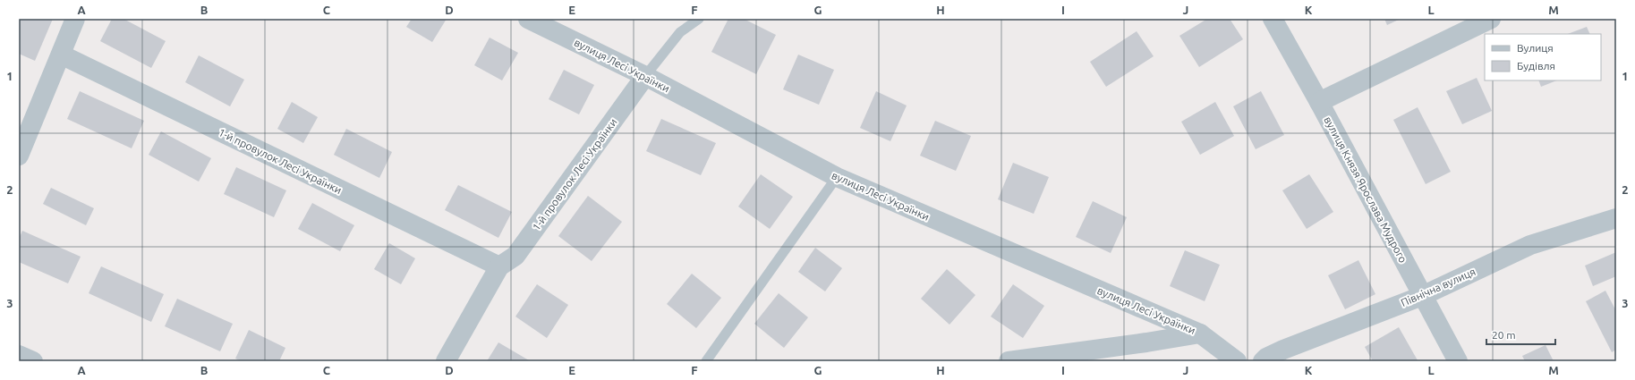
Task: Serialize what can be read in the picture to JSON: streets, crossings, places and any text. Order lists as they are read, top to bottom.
{
  "streets": {
    "street": [
      "вулиця Лесі Українки",
      "1-й провулок Лесі Українки",
      "вулиця Князя Ярослава Мудрого",
      "Північна вулиця"
    ]
  },
  "crossings": [
    ["вулиця Лесі Українки", "1-й провулок Лесі Українки"],
    ["вулиця Князя Ярослава Мудрого", "Північна вулиця"]
  ],
  "legend": ["Вулиця", "Будівля"],
  "scale_bar": "20 m",
  "grid": {
    "columns": [
      "A",
      "B",
      "C",
      "D",
      "E",
      "F",
      "G",
      "H",
      "I",
      "J",
      "K",
      "L",
      "M"
    ],
    "rows": ["1", "2", "3"]
  }
}
